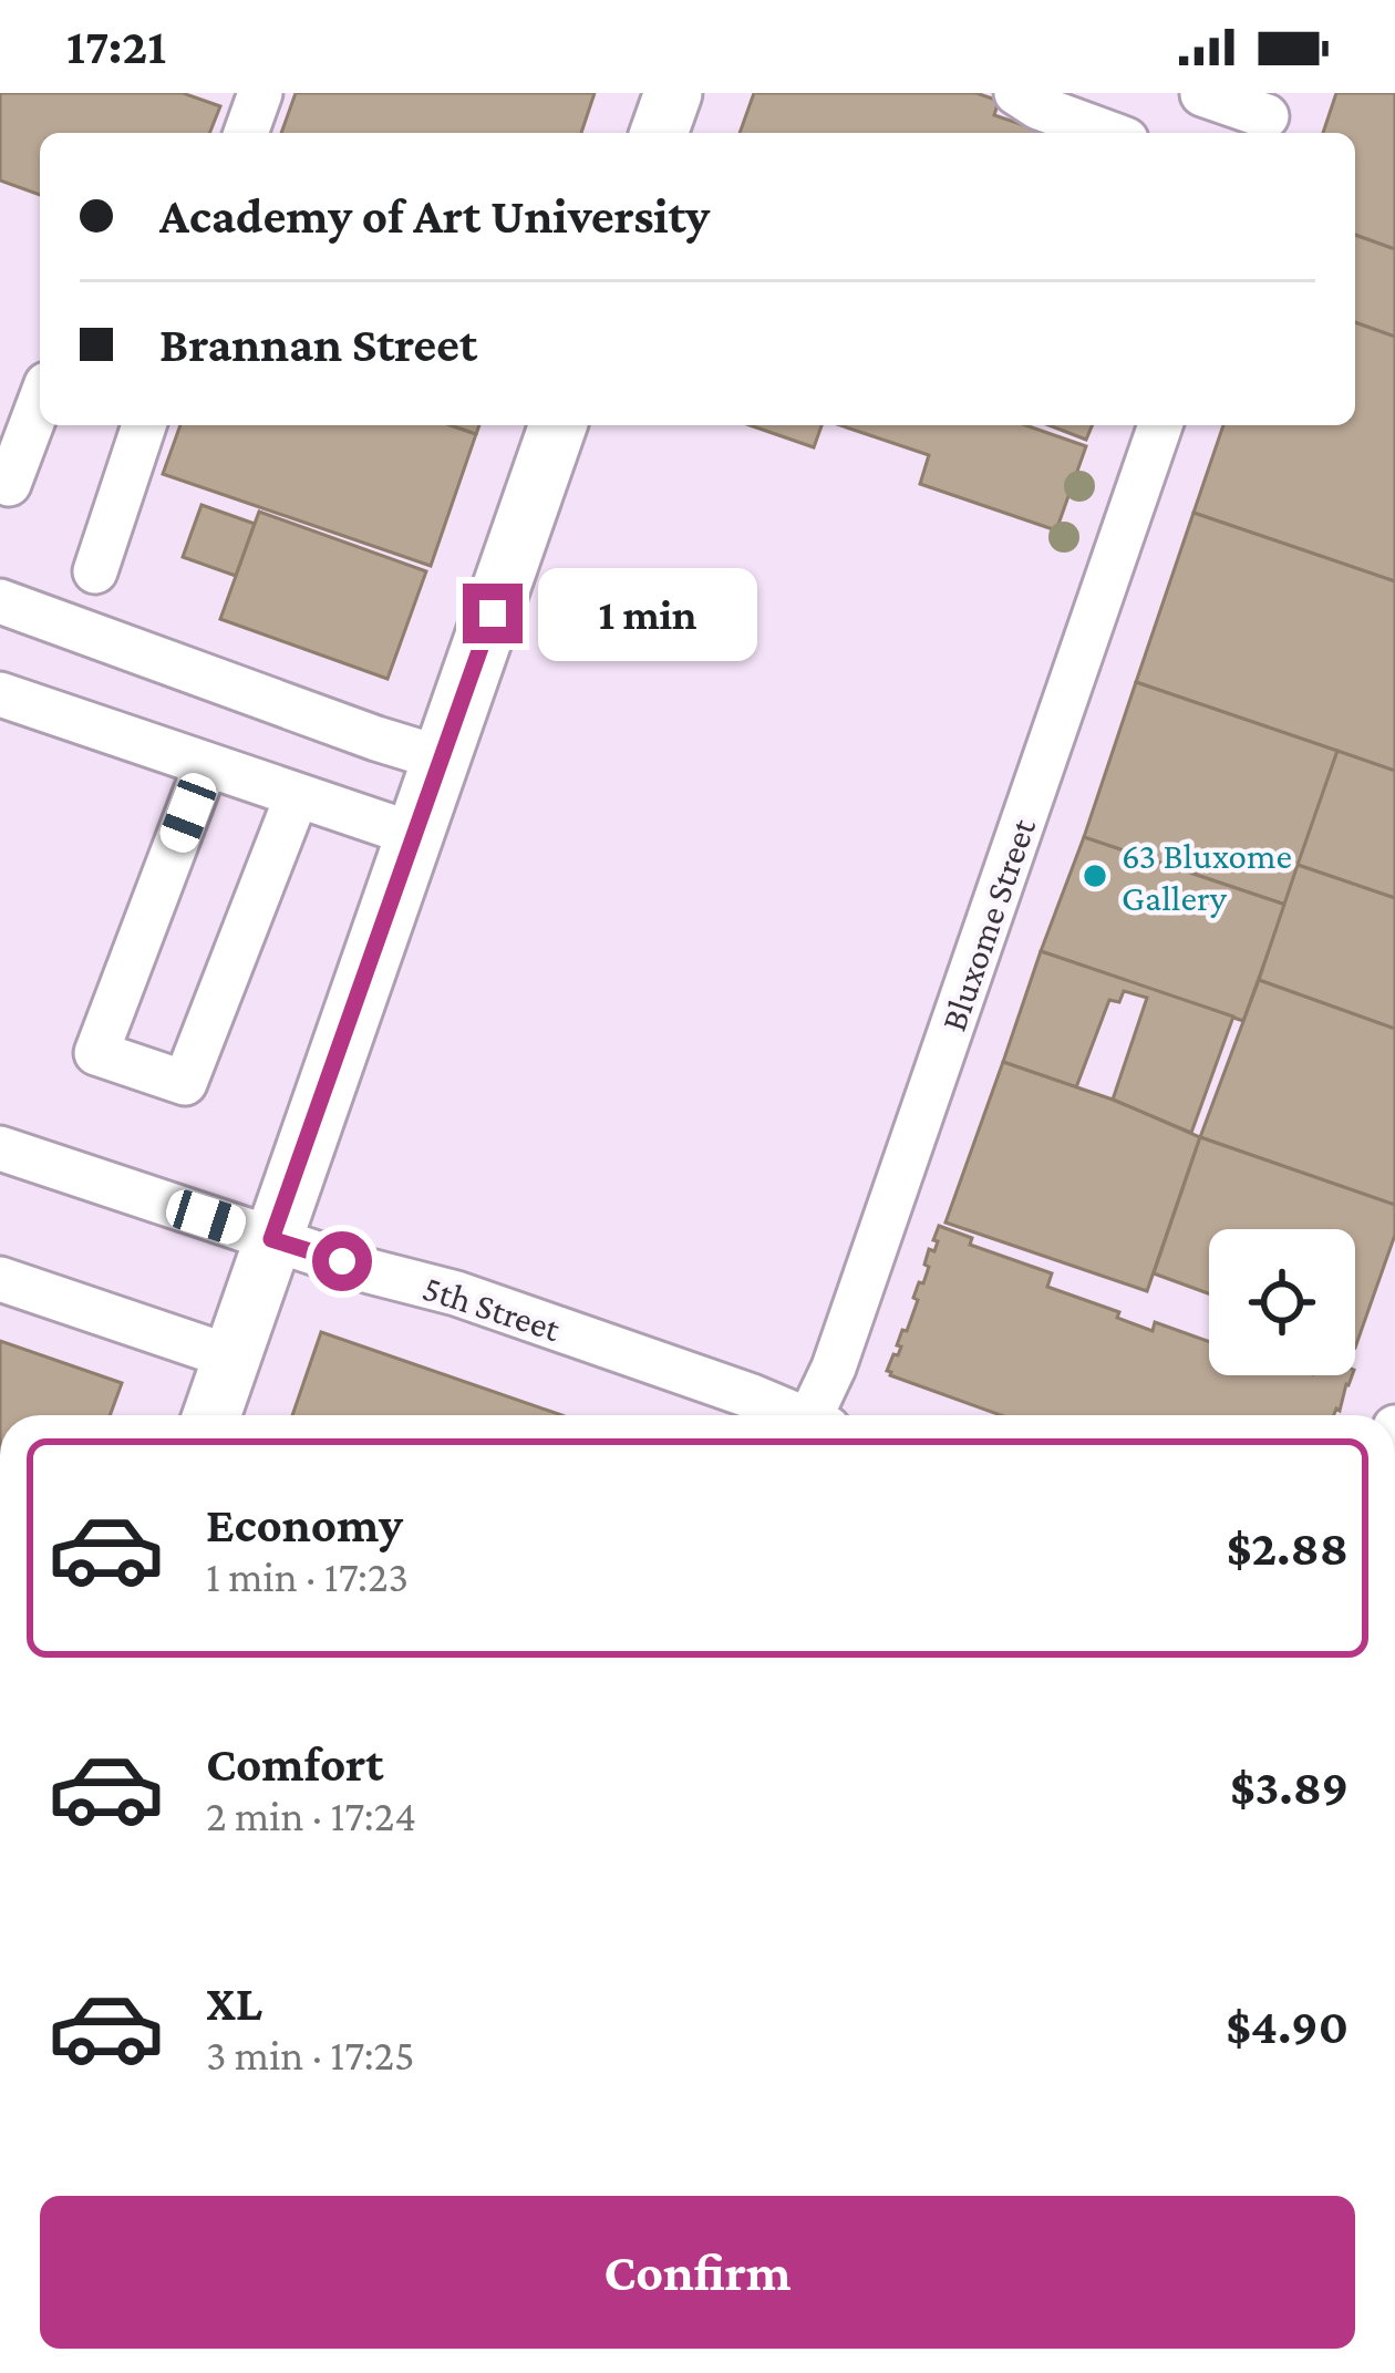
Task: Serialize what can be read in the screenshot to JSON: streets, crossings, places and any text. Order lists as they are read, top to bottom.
{
  "streets": {
    "street": ["Bluxome Street", "5th Street"]
  },
  "places": ["63 Bluxome Gallery"],
  "page": {
    "status": "17:21",
    "banner": ["Academy of Art University", "Brannan Street"],
    "bubble": "1 min",
    "list": [
      {
        "name": "Economy",
        "note": "1 min · 17:23",
        "value": "$2.88"
      },
      {
        "name": "Comfort",
        "note": "2 min · 17:24",
        "value": "$3.89"
      },
      {
        "name": "XL",
        "note": "3 min · 17:25",
        "value": "$4.90"
      }
    ],
    "buttons": "Confirm"
  }
}
